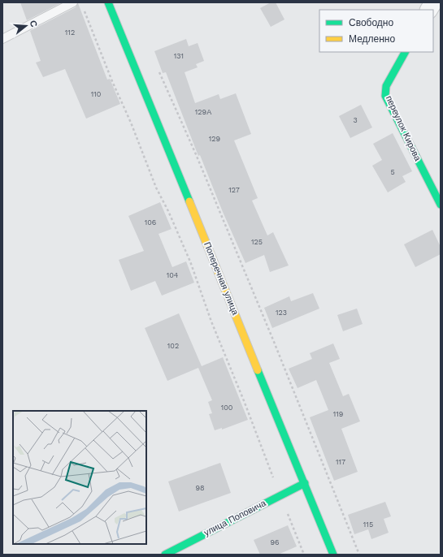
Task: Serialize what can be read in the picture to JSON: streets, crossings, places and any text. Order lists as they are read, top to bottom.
{
  "streets": {
    "main road": ["переулок Кирова", "Поперечная улица", "улица Поповича"]
  },
  "crossings": [
    ["Поперечная улица", "улица Поповича"]
  ],
  "house_numbers": [
    "112",
    "131",
    "110",
    "129А",
    "3",
    "129",
    "5",
    "127",
    "106",
    "125",
    "104",
    "123",
    "102",
    "100",
    "119",
    "117",
    "98",
    "115",
    "96"
  ],
  "legend": ["Свободно", "Медленно"],
  "north": "right"
}
